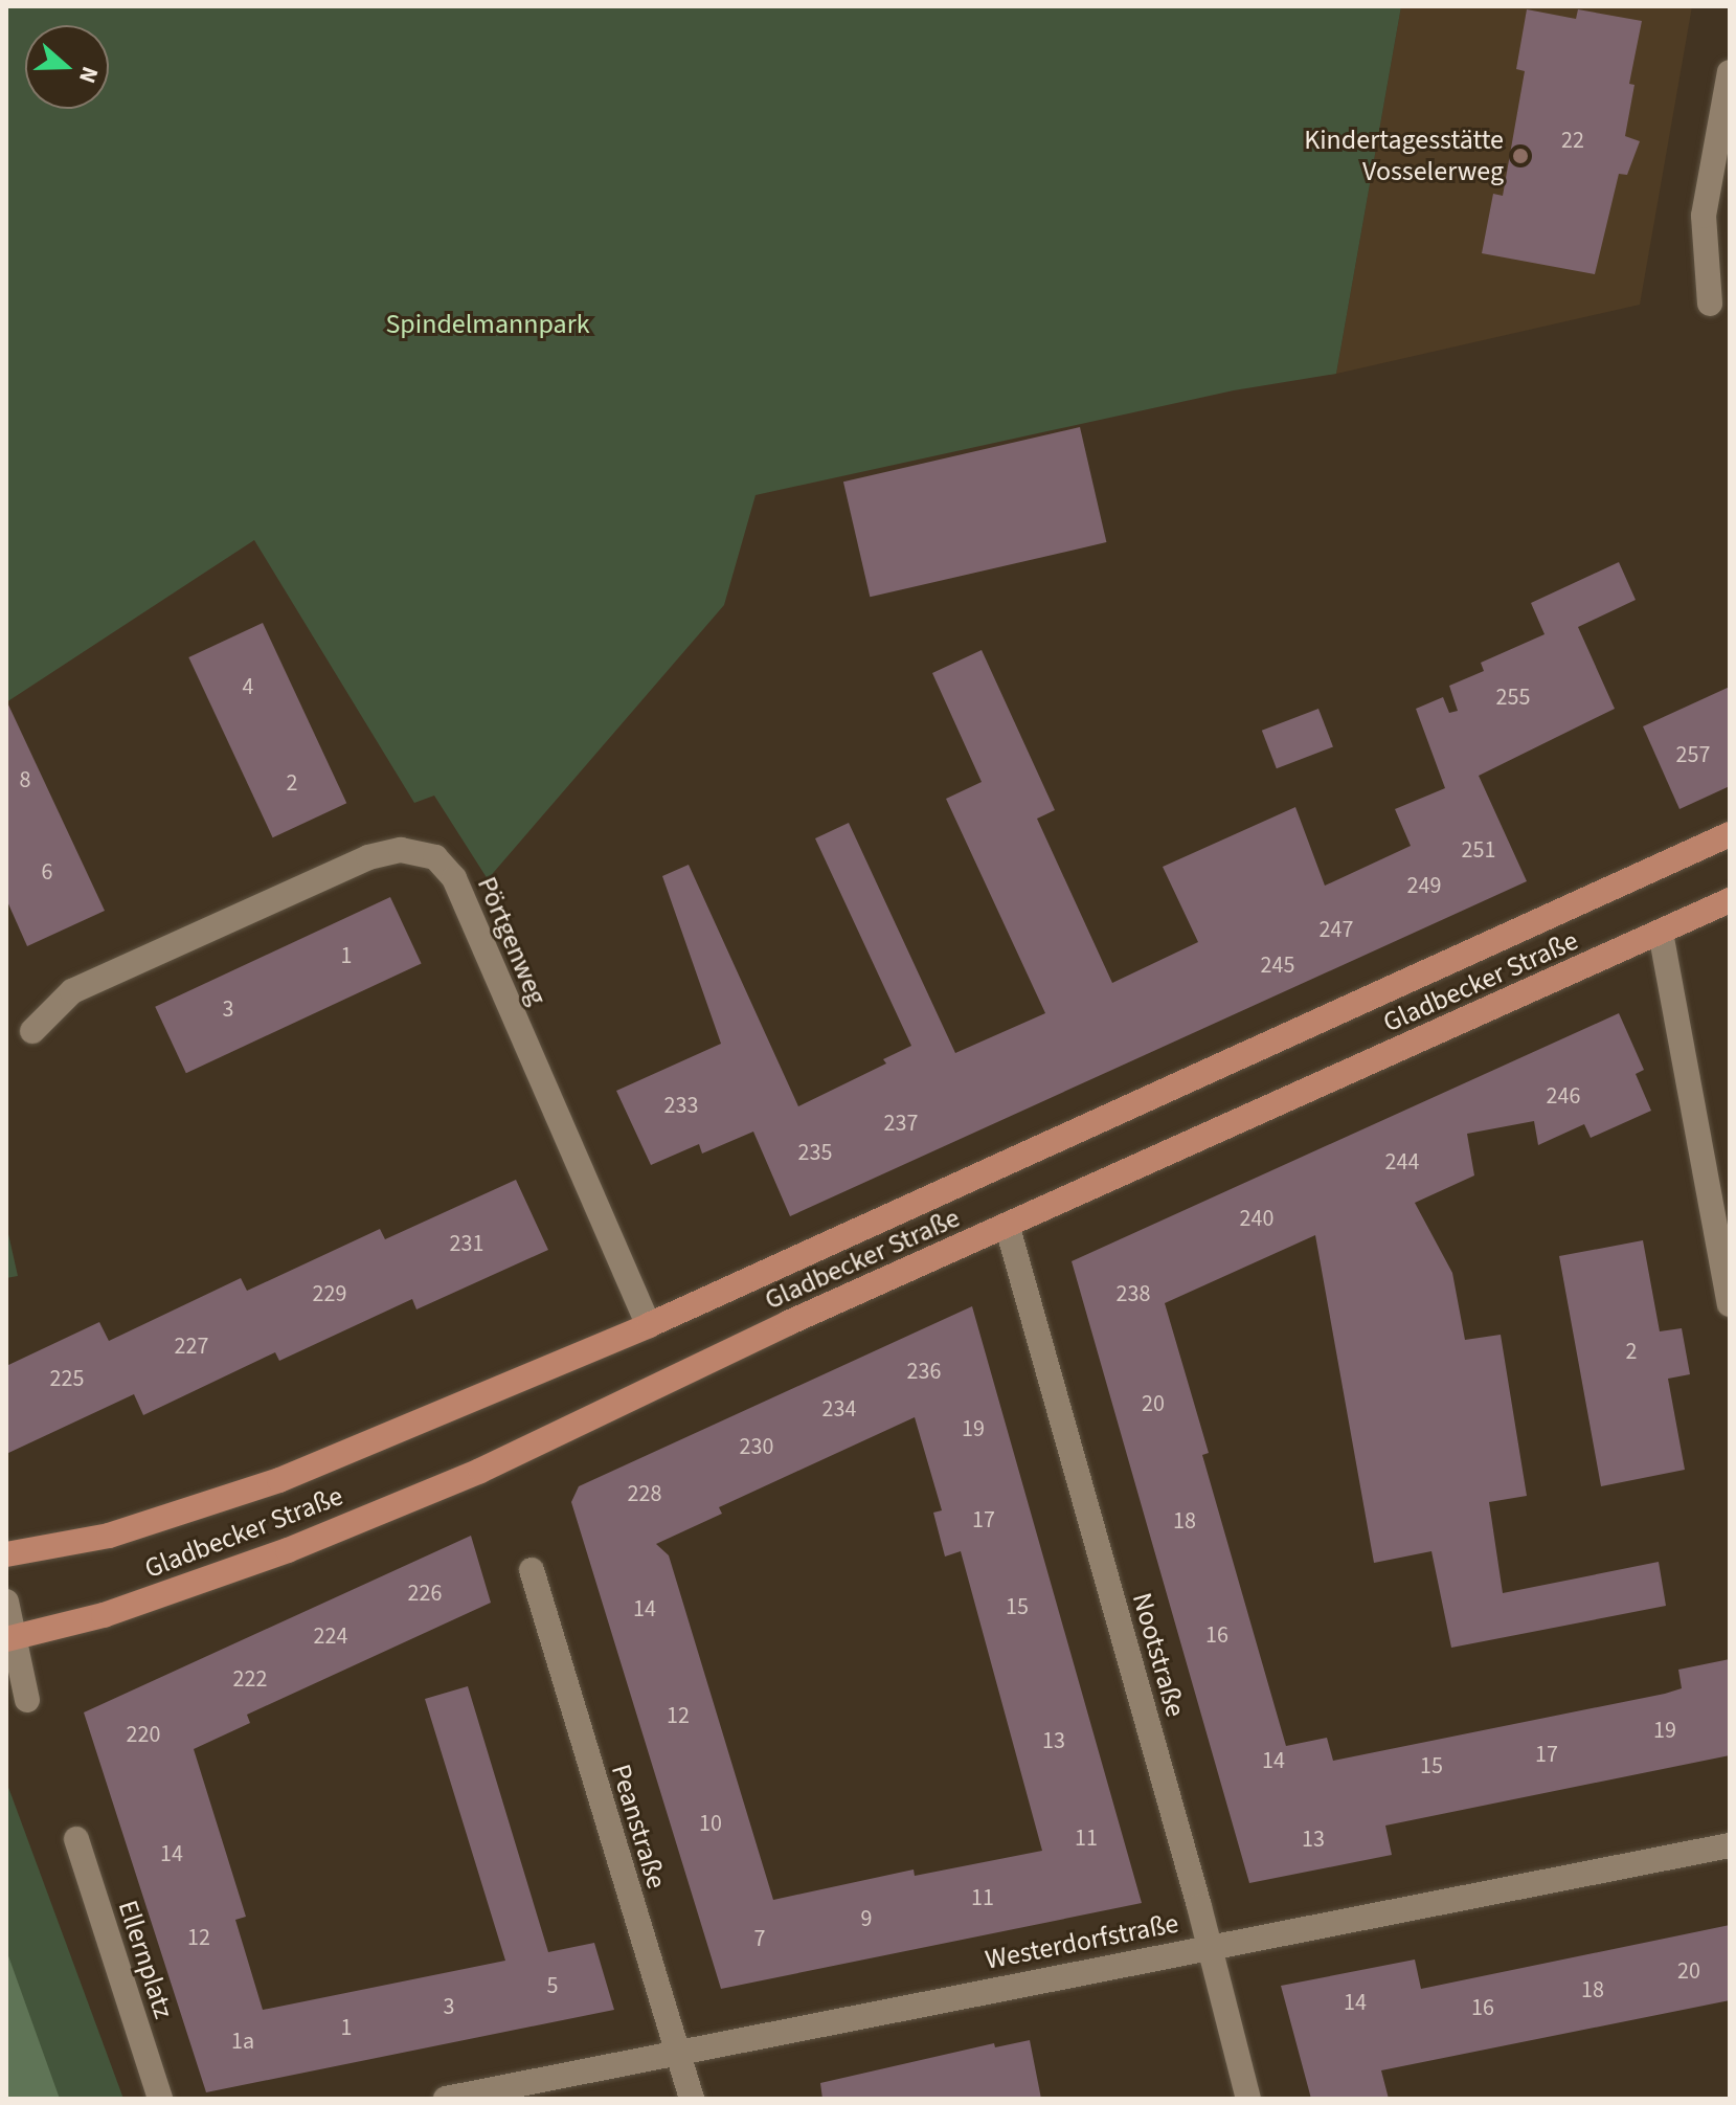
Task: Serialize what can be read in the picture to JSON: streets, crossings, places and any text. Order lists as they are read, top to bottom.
{
  "streets": {
    "main road": ["Gladbecker Straße"],
    "street": [
      "Pörtgenweg",
      "Nootstraße",
      "Peanstraße",
      "Westerdorfstraße",
      "Ellernplatz"
    ]
  },
  "crossings": [
    ["Pörtgenweg", "Gladbecker Straße"],
    ["Gladbecker Straße", "Nootstraße"],
    ["Nootstraße", "Westerdorfstraße"],
    ["Peanstraße", "Westerdorfstraße"]
  ],
  "parks": ["Spindelmannpark"],
  "places": ["Kindertagesstätte Vosselerweg"],
  "house_numbers": [
    "22",
    "4",
    "255",
    "257",
    "8",
    "2",
    "251",
    "6",
    "249",
    "247",
    "1",
    "245",
    "3",
    "246",
    "233",
    "237",
    "235",
    "244",
    "240",
    "231",
    "229",
    "238",
    "227",
    "2",
    "236",
    "225",
    "20",
    "234",
    "19",
    "230",
    "228",
    "17",
    "18",
    "226",
    "15",
    "14",
    "16",
    "224",
    "222",
    "12",
    "19",
    "220",
    "13",
    "17",
    "14",
    "15",
    "10",
    "11",
    "13",
    "14",
    "11",
    "9",
    "12",
    "7",
    "20",
    "5",
    "18",
    "14",
    "3",
    "16",
    "1",
    "1a"
  ],
  "north": "right"
}
